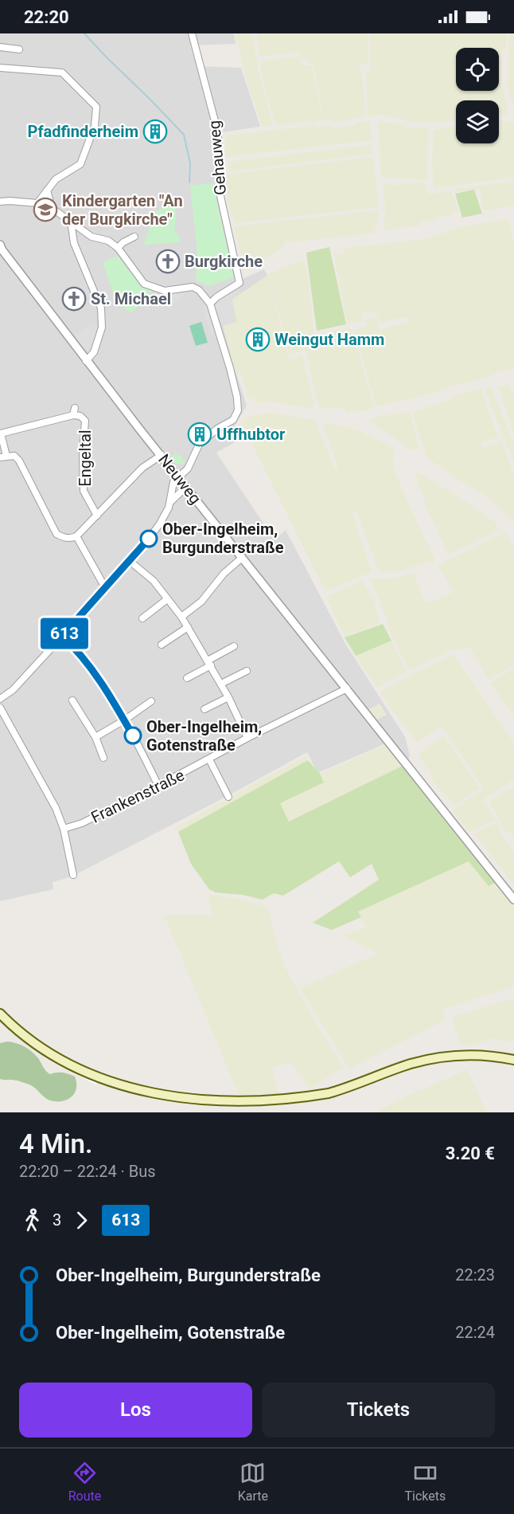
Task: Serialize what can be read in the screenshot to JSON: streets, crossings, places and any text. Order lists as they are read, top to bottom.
{
  "streets": {
    "street": [
      "Gehauweg",
      "Engeltal",
      "Neuweg",
      "Frankenstraße"
    ]
  },
  "crossings": [
    ["Neuweg", "Frankenstraße"]
  ],
  "places": {
    "building": ["Pfadfinderheim", "Weingut Hamm", "Uffhubtor"],
    "school or university": ["Kindergarten \"An der Burgkirche\""],
    "church": ["Burgkirche", "St. Michael"],
    "other": ["Ober-Ingelheim, Burgunderstraße", "Ober-Ingelheim, Gotenstraße"]
  },
  "lines": ["bus line 613"],
  "page": {
    "status": "22:20",
    "on_map": "613",
    "heading": ["4 Min.", "22:20 – 22:24 · Bus", "3.20 €"],
    "legs": ["3", "613"],
    "list": [
      {
        "name": "Ober-Ingelheim, Burgunderstraße",
        "value": "22:23"
      },
      {
        "name": "Ober-Ingelheim, Gotenstraße",
        "value": "22:24"
      }
    ],
    "buttons": ["Los", "Tickets"],
    "tabs": ["Route", "Karte", "Tickets"]
  }
}
